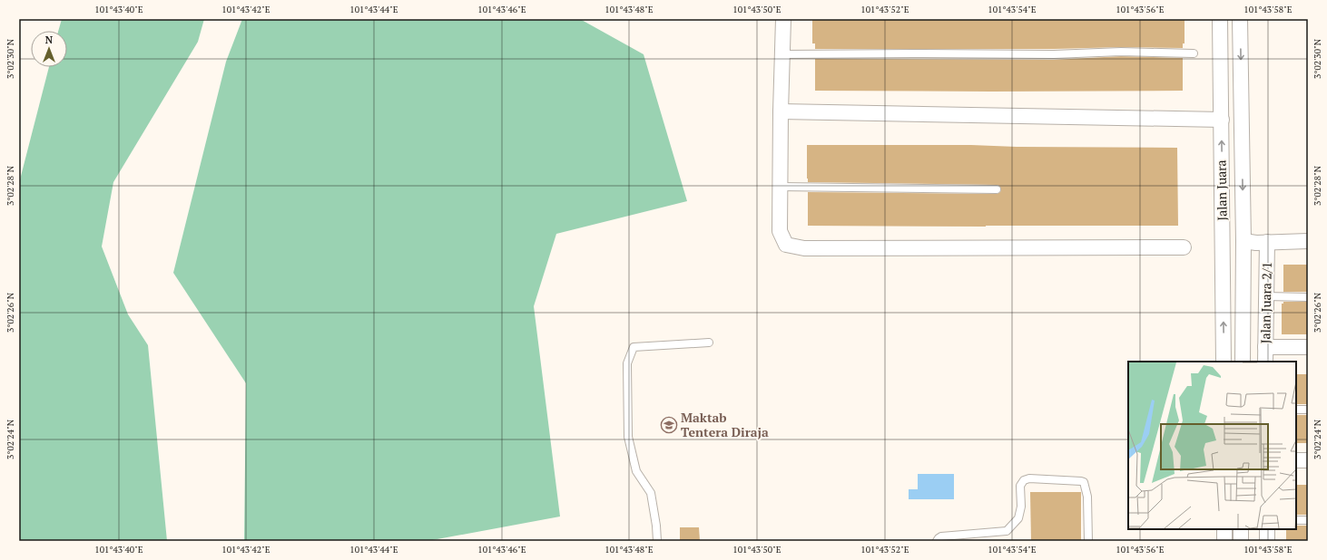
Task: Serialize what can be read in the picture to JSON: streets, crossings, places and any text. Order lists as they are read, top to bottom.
{
  "streets": {
    "street": ["Jalan Juara", "Jalan Juara 2/1"]
  },
  "places": {
    "school or university": ["Maktab Tentera Diraja"]
  },
  "north": "top",
  "coordinates": [
    "101°43'40\"E",
    "101°43'42\"E",
    "101°43'44\"E",
    "101°43'46\"E",
    "101°43'48\"E",
    "101°43'50\"E",
    "101°43'52\"E",
    "101°43'54\"E",
    "101°43'56\"E",
    "101°43'58\"E",
    "3°02'30\"N",
    "3°02'28\"N",
    "3°02'26\"N",
    "3°02'24\"N"
  ]
}
